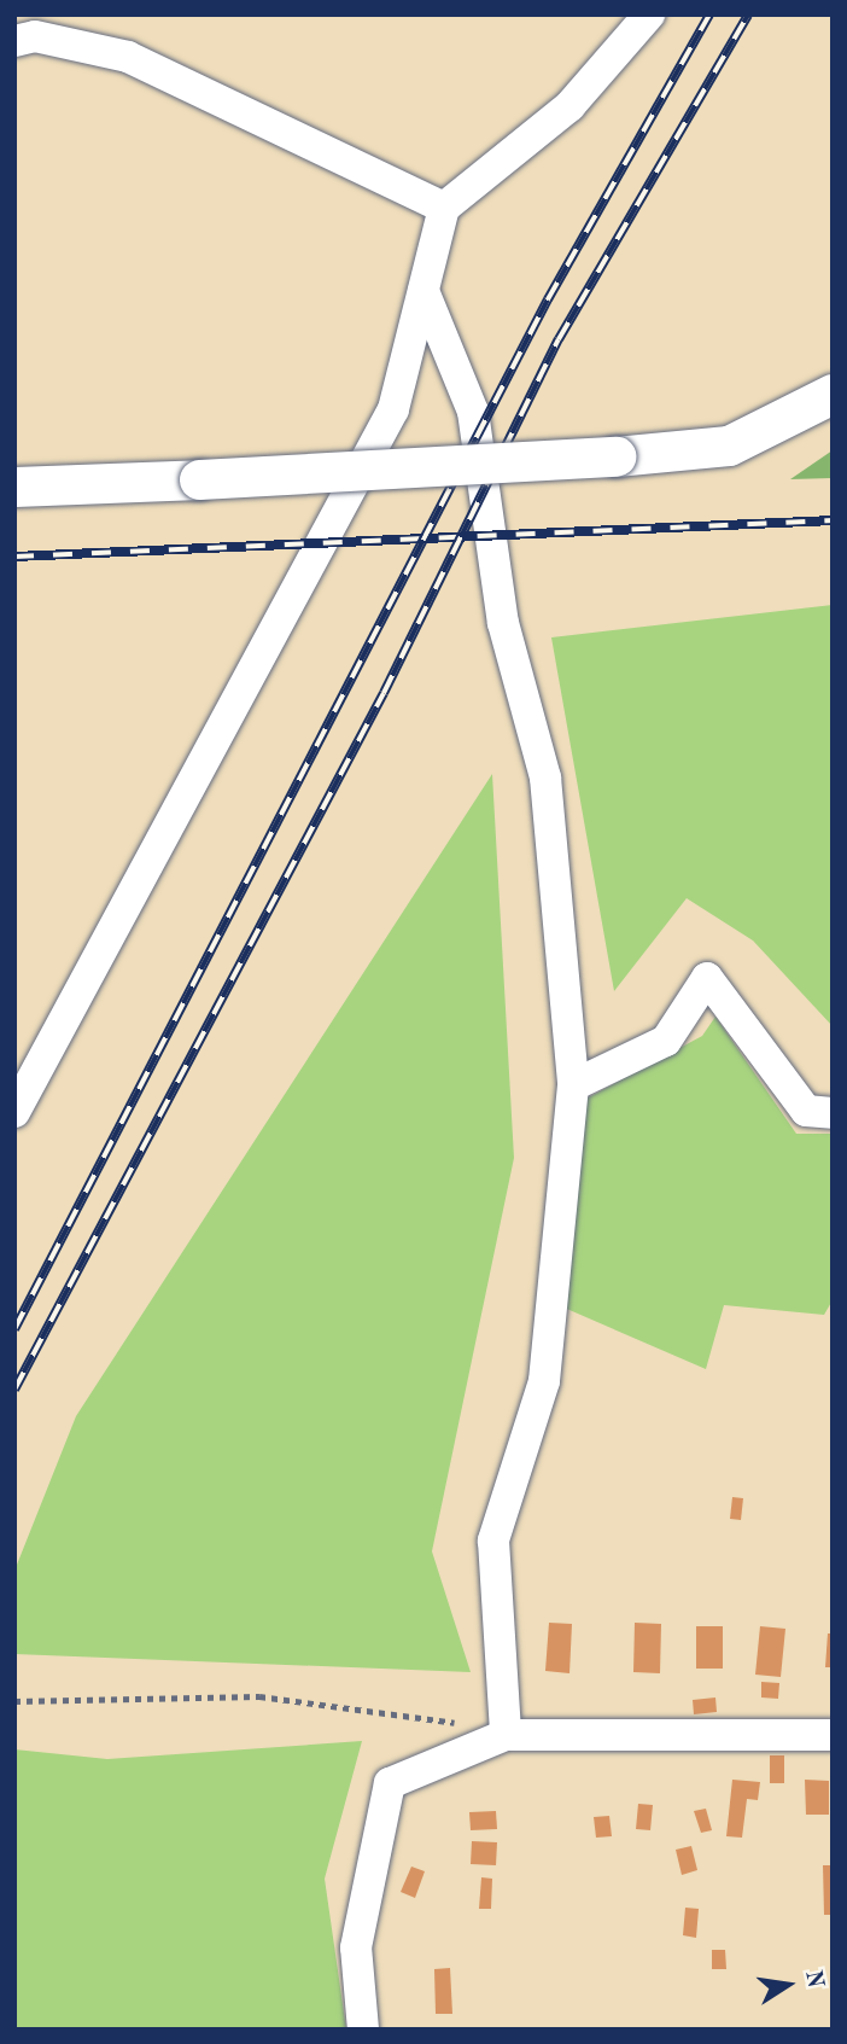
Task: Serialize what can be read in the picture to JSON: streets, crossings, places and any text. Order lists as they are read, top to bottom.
{
  "north": "right"
}
